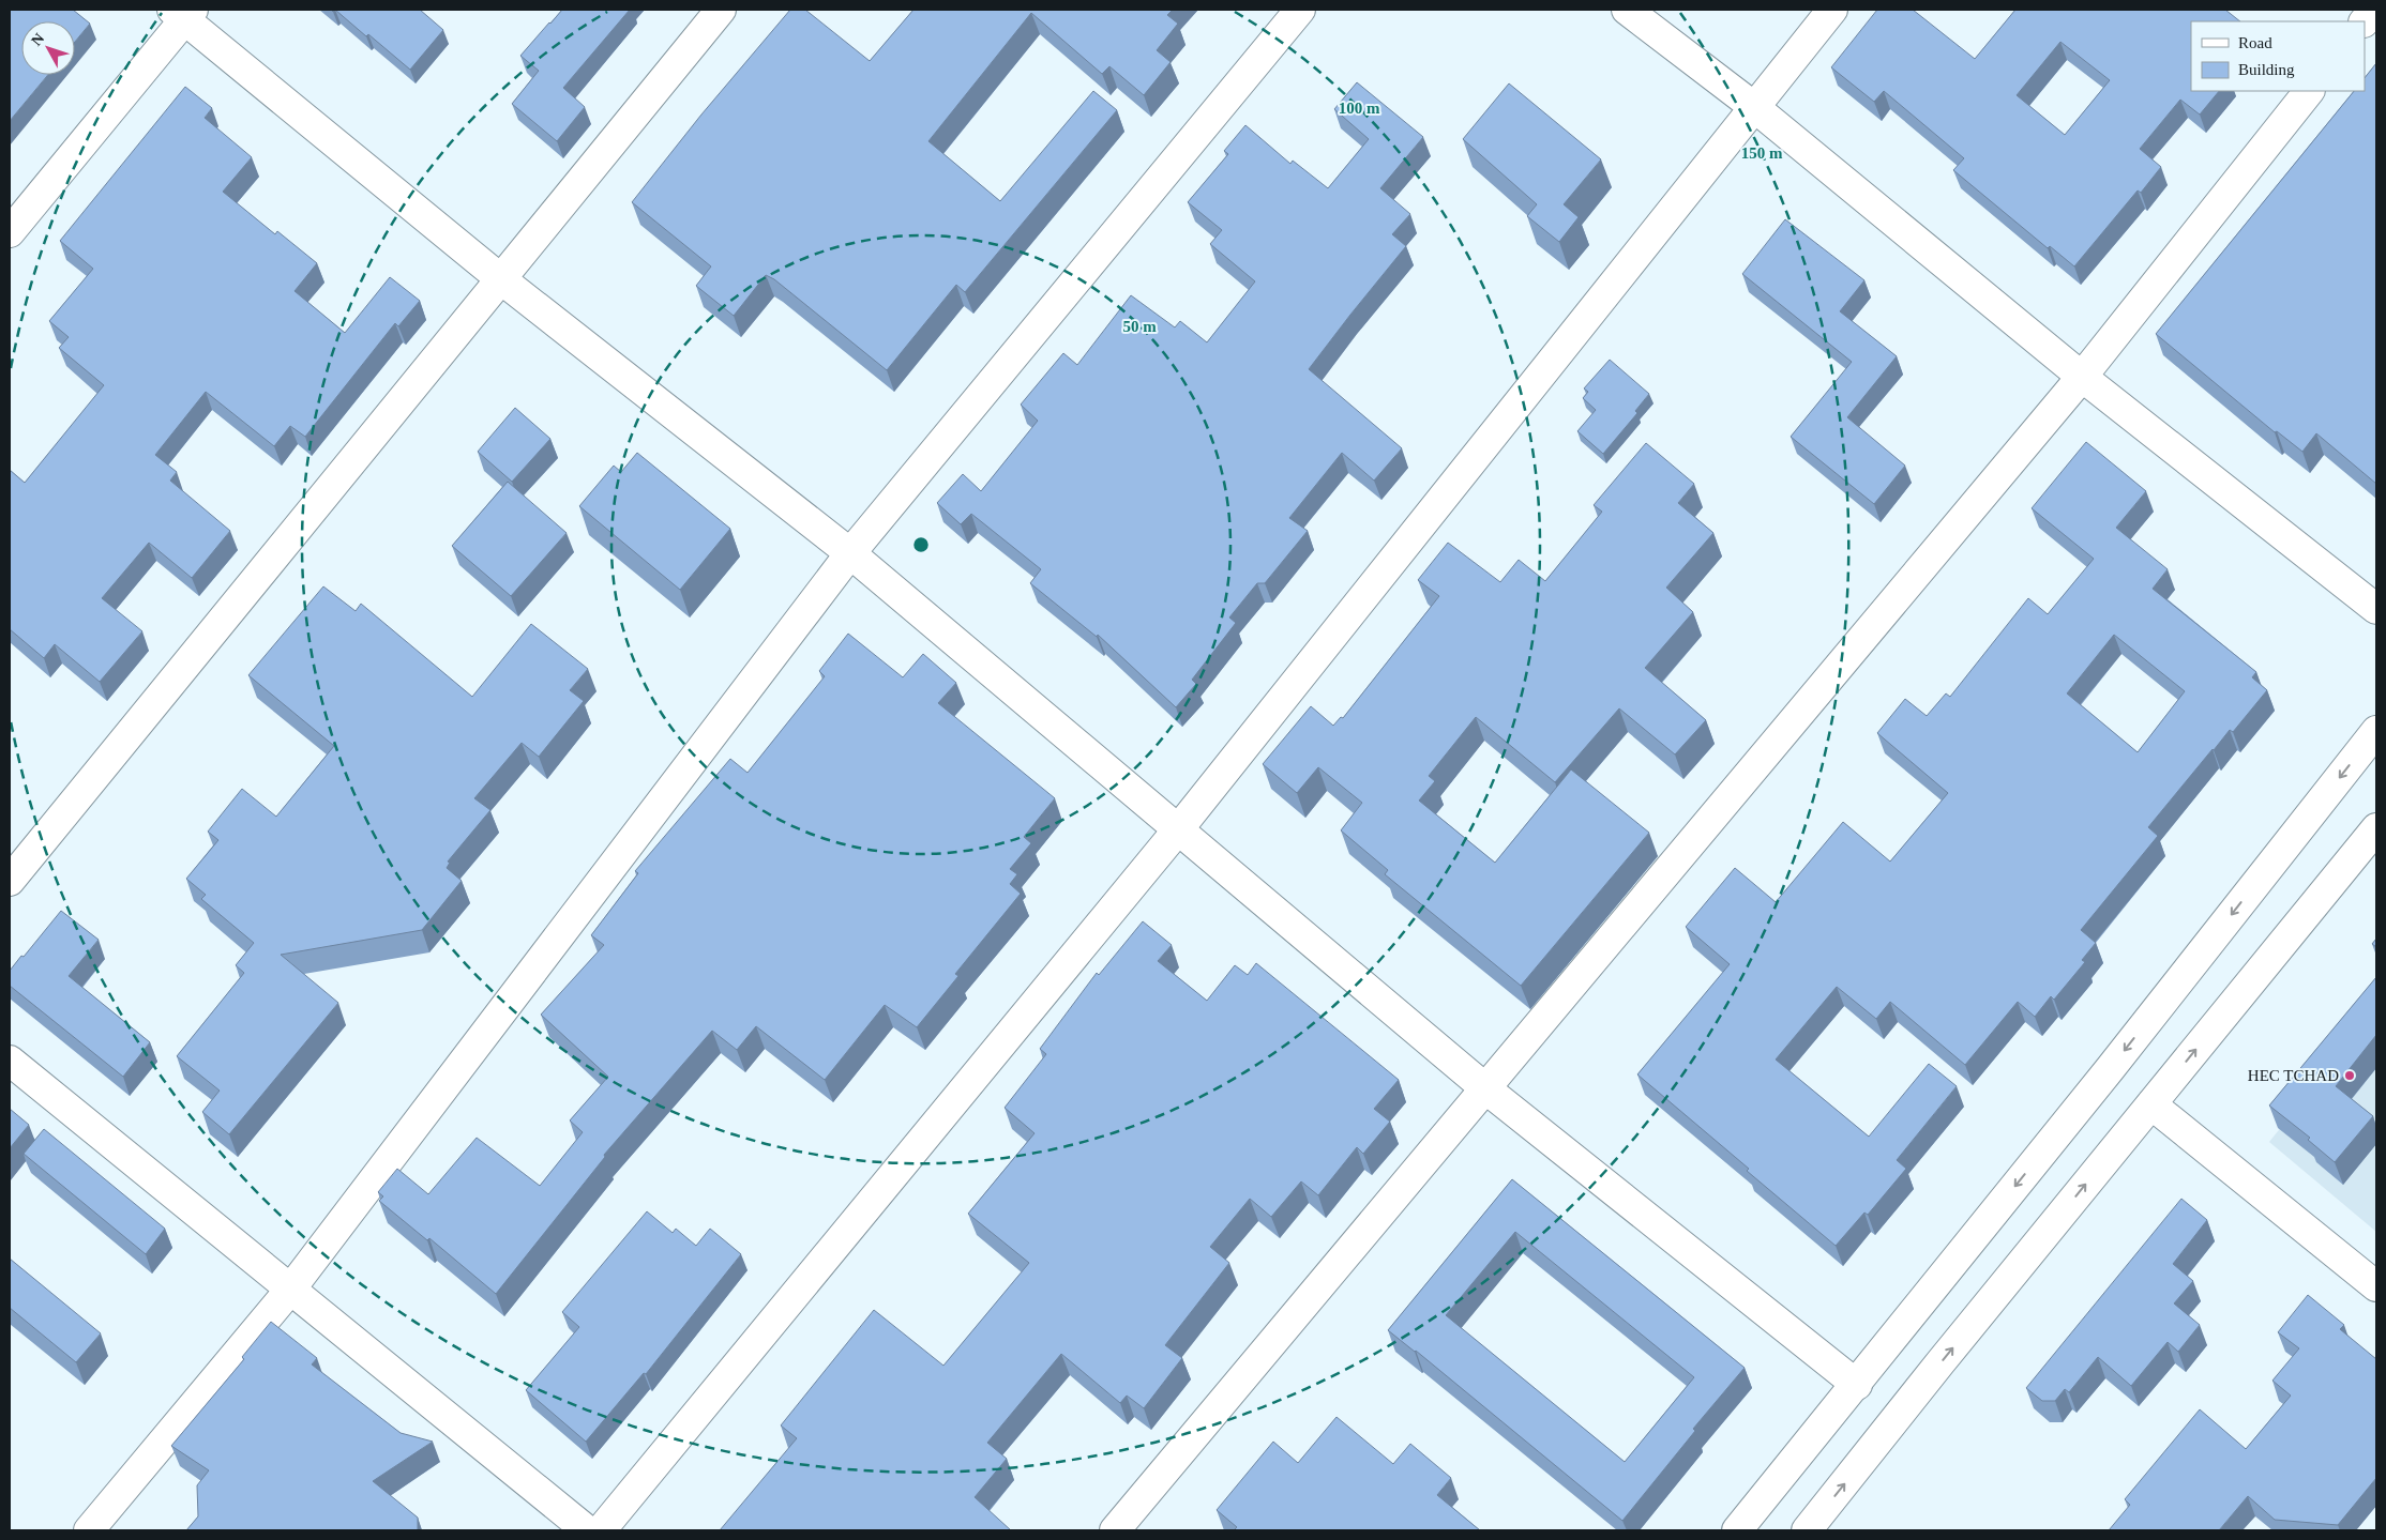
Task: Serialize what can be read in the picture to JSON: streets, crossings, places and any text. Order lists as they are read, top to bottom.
{
  "places": ["HEC TCHAD"],
  "legend": ["Road", "Building"],
  "north": "top left",
  "rings": ["100 m", "150 m", "50 m"]
}
